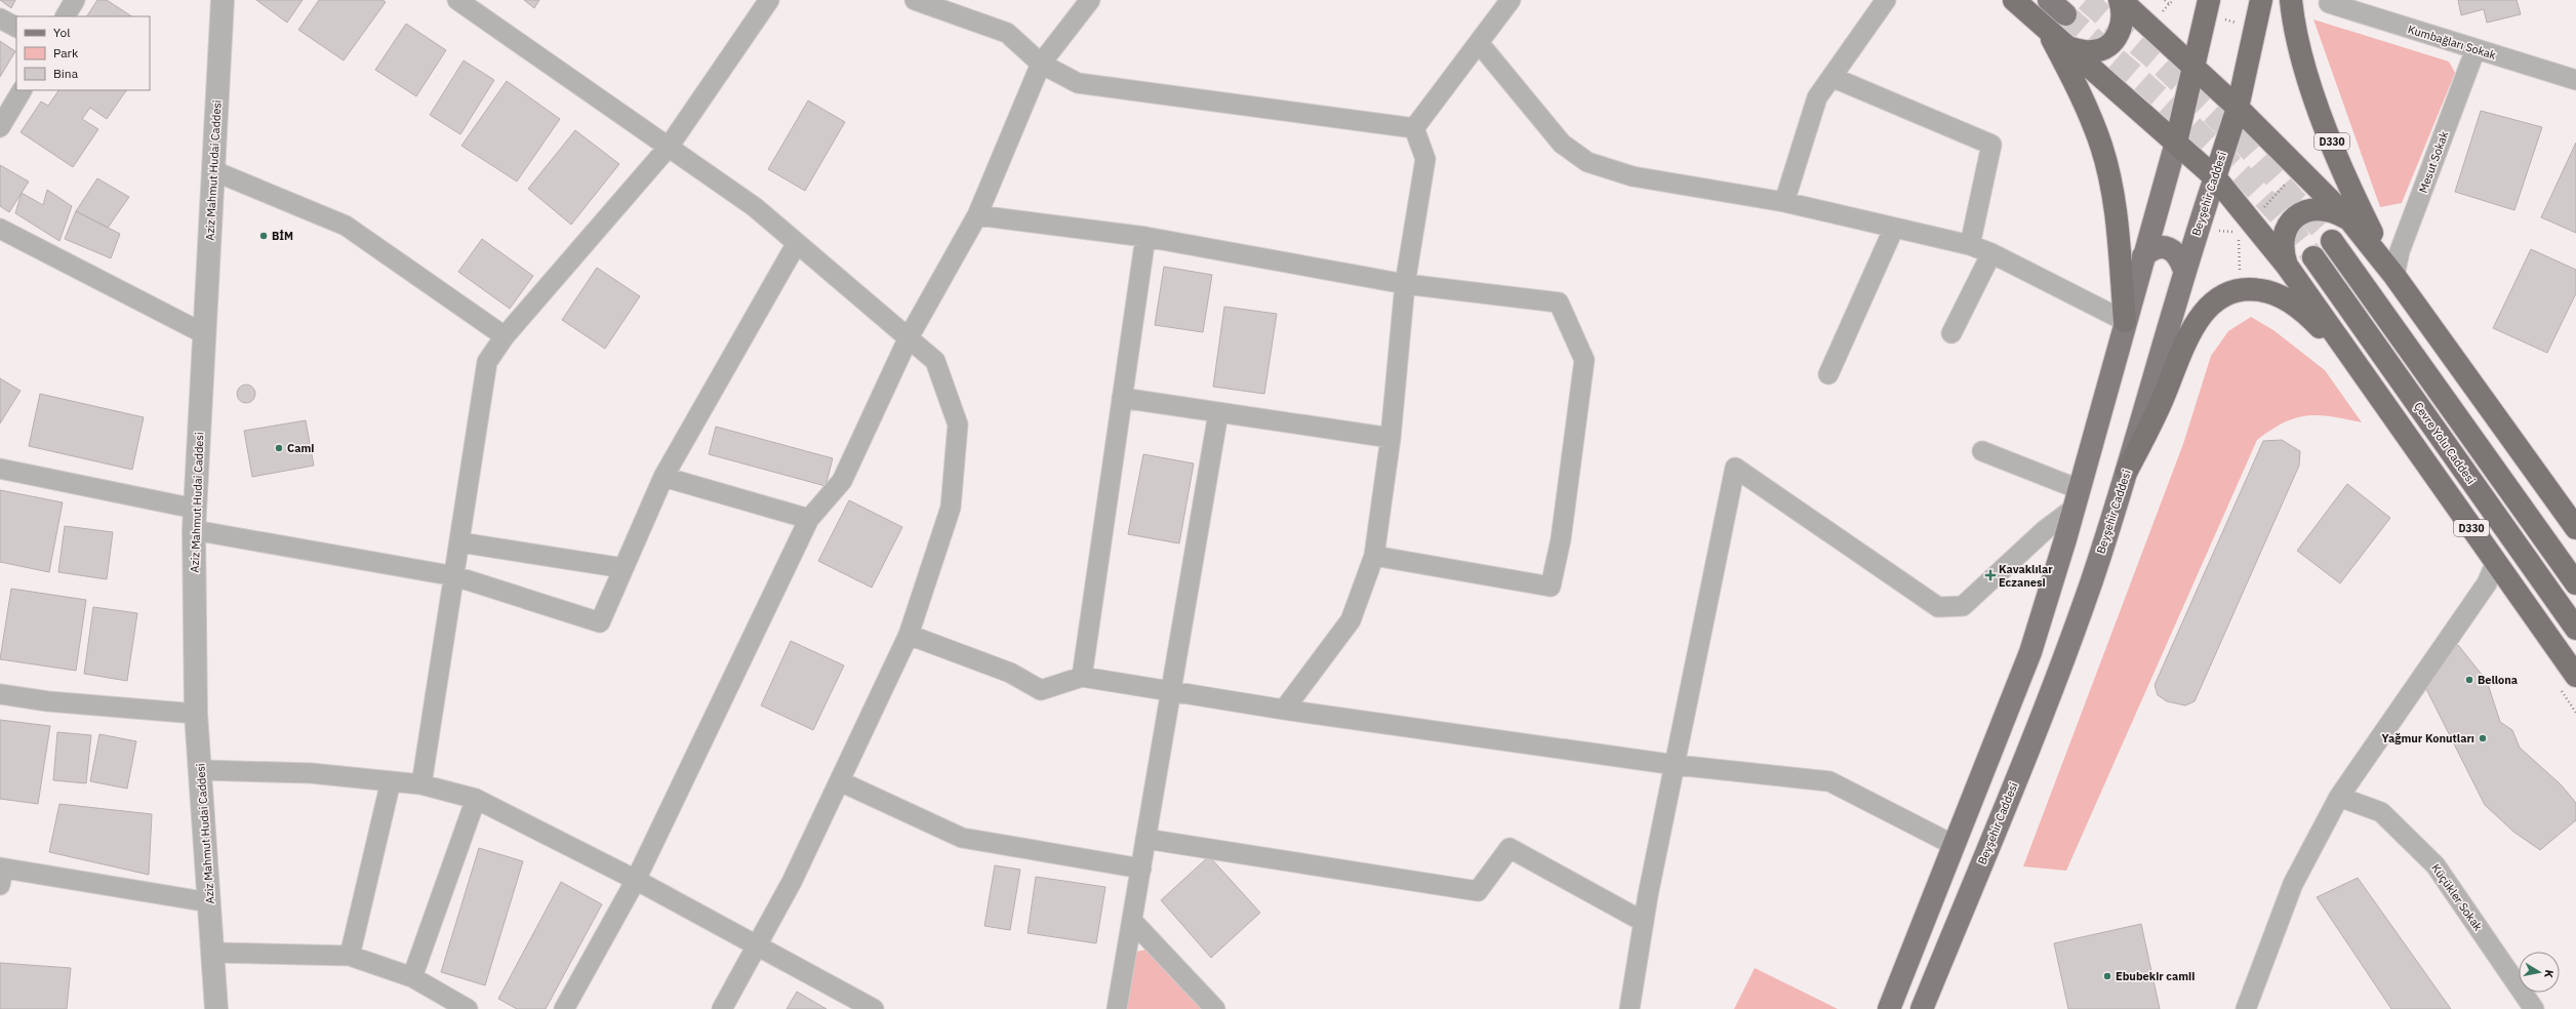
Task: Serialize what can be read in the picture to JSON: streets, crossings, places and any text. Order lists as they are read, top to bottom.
{
  "streets": {
    "highway": ["D330", "Beyşehir Caddesi", "Çevre Yolu Caddesi"],
    "street": [
      "Kumbağları Sokak",
      "Mesut Sokak",
      "Aziz Mahmut Hudai Caddesi",
      "Küçükler Sokak"
    ]
  },
  "crossings": [
    ["Kumbağları Sokak", "Mesut Sokak"],
    ["D330", "Mesut Sokak"],
    ["D330", "Beyşehir Caddesi"]
  ],
  "places": {
    "other": [
      "BİM",
      "Cami",
      "Bellona",
      "Yağmur Konutları",
      "Ebubekir camii"
    ],
    "health": ["Kavaklılar Eczanesi"]
  },
  "legend": ["Yol", "Park", "Bina"],
  "north": "right"
}
